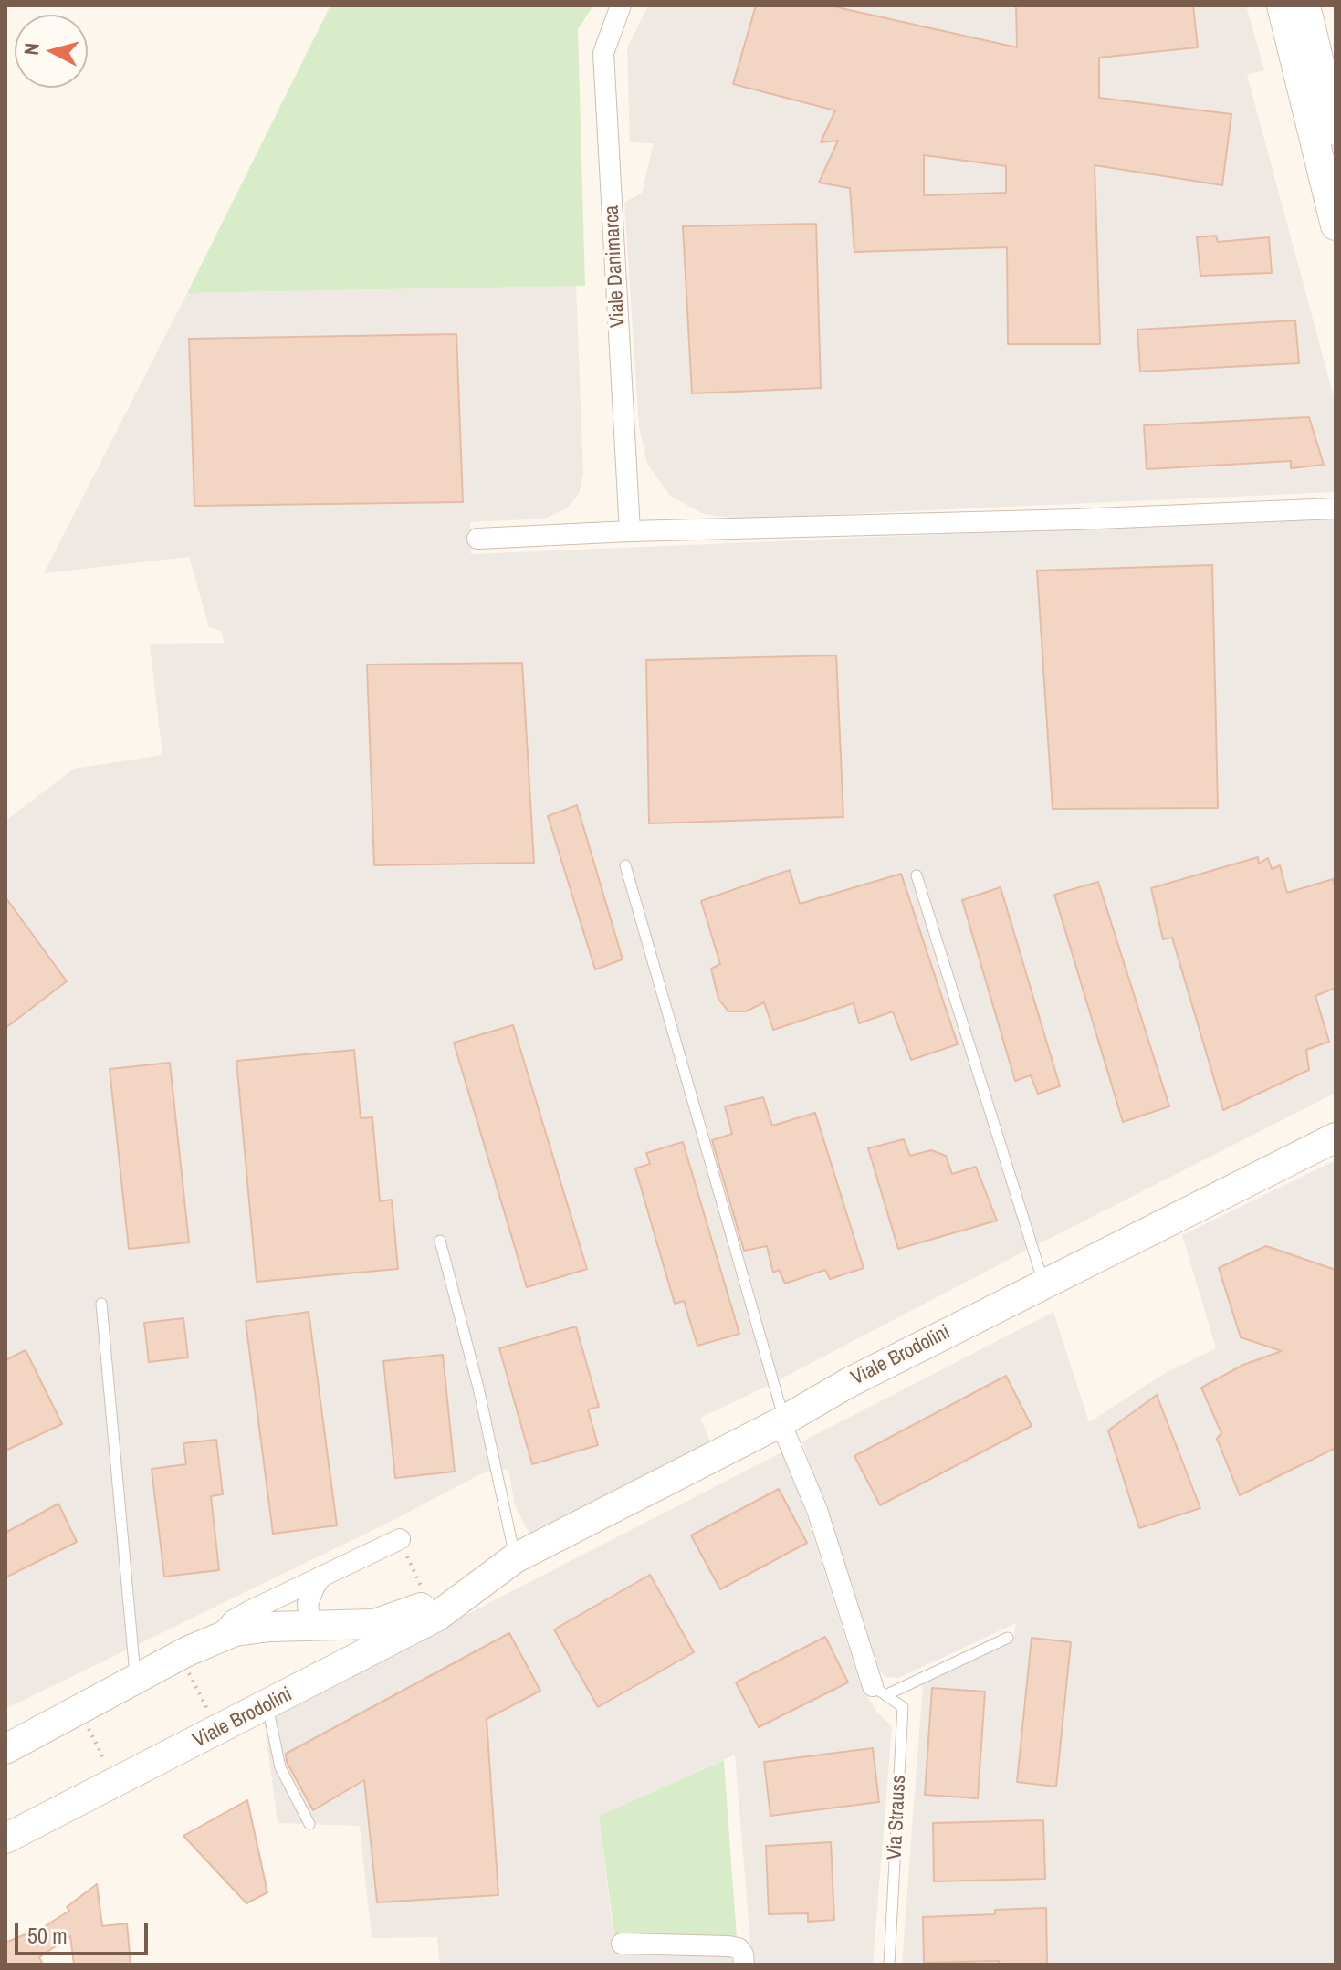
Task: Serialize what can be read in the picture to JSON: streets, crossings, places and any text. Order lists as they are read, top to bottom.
{
  "streets": {
    "street": ["Viale Danimarca", "Viale Brodolini"],
    "lane": ["Via Strauss"]
  },
  "scale_bar": "50 m",
  "north": "left"
}
